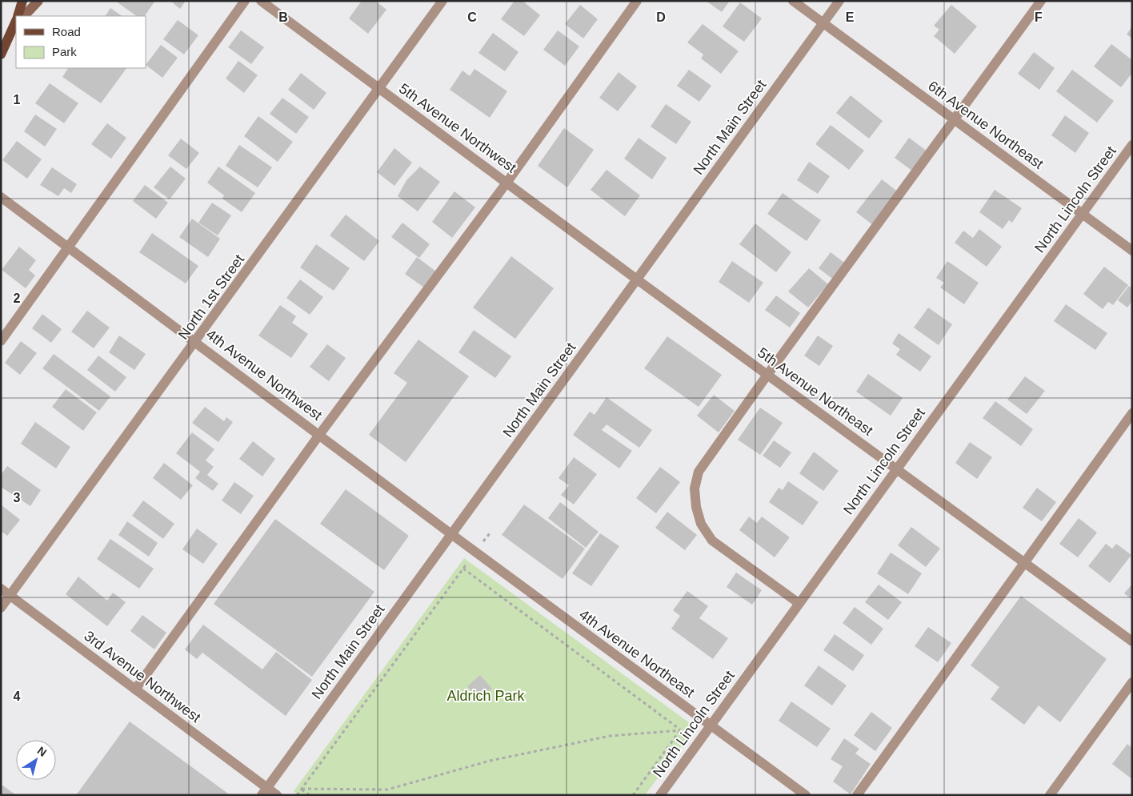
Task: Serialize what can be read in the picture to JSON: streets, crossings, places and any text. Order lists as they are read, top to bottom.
{
  "streets": {
    "street": [
      "6th Avenue Northeast",
      "North Main Street",
      "5th Avenue Northwest",
      "North Lincoln Street",
      "North 1st Street",
      "4th Avenue Northwest",
      "5th Avenue Northeast",
      "4th Avenue Northeast",
      "3rd Avenue Northwest"
    ]
  },
  "crossings": [
    ["6th Avenue Northeast", "North Main Street"],
    ["6th Avenue Northeast", "North Lincoln Street"],
    ["North Main Street", "5th Avenue Northwest"],
    ["North Main Street", "4th Avenue Northwest"],
    ["North Main Street", "5th Avenue Northeast"],
    ["North Main Street", "4th Avenue Northeast"],
    ["North Main Street", "3rd Avenue Northwest"],
    ["5th Avenue Northwest", "North 1st Street"],
    ["5th Avenue Northwest", "5th Avenue Northeast"],
    ["North Lincoln Street", "5th Avenue Northeast"],
    ["North Lincoln Street", "4th Avenue Northeast"],
    ["North 1st Street", "4th Avenue Northwest"],
    ["North 1st Street", "3rd Avenue Northwest"],
    ["4th Avenue Northwest", "4th Avenue Northeast"]
  ],
  "parks": ["Aldrich Park"],
  "legend": ["Road", "Park"],
  "north": "top right",
  "grid": {
    "columns": [
      "B",
      "C",
      "D",
      "E",
      "F"
    ],
    "rows": [
      "1",
      "2",
      "3",
      "4"
    ]
  }
}
